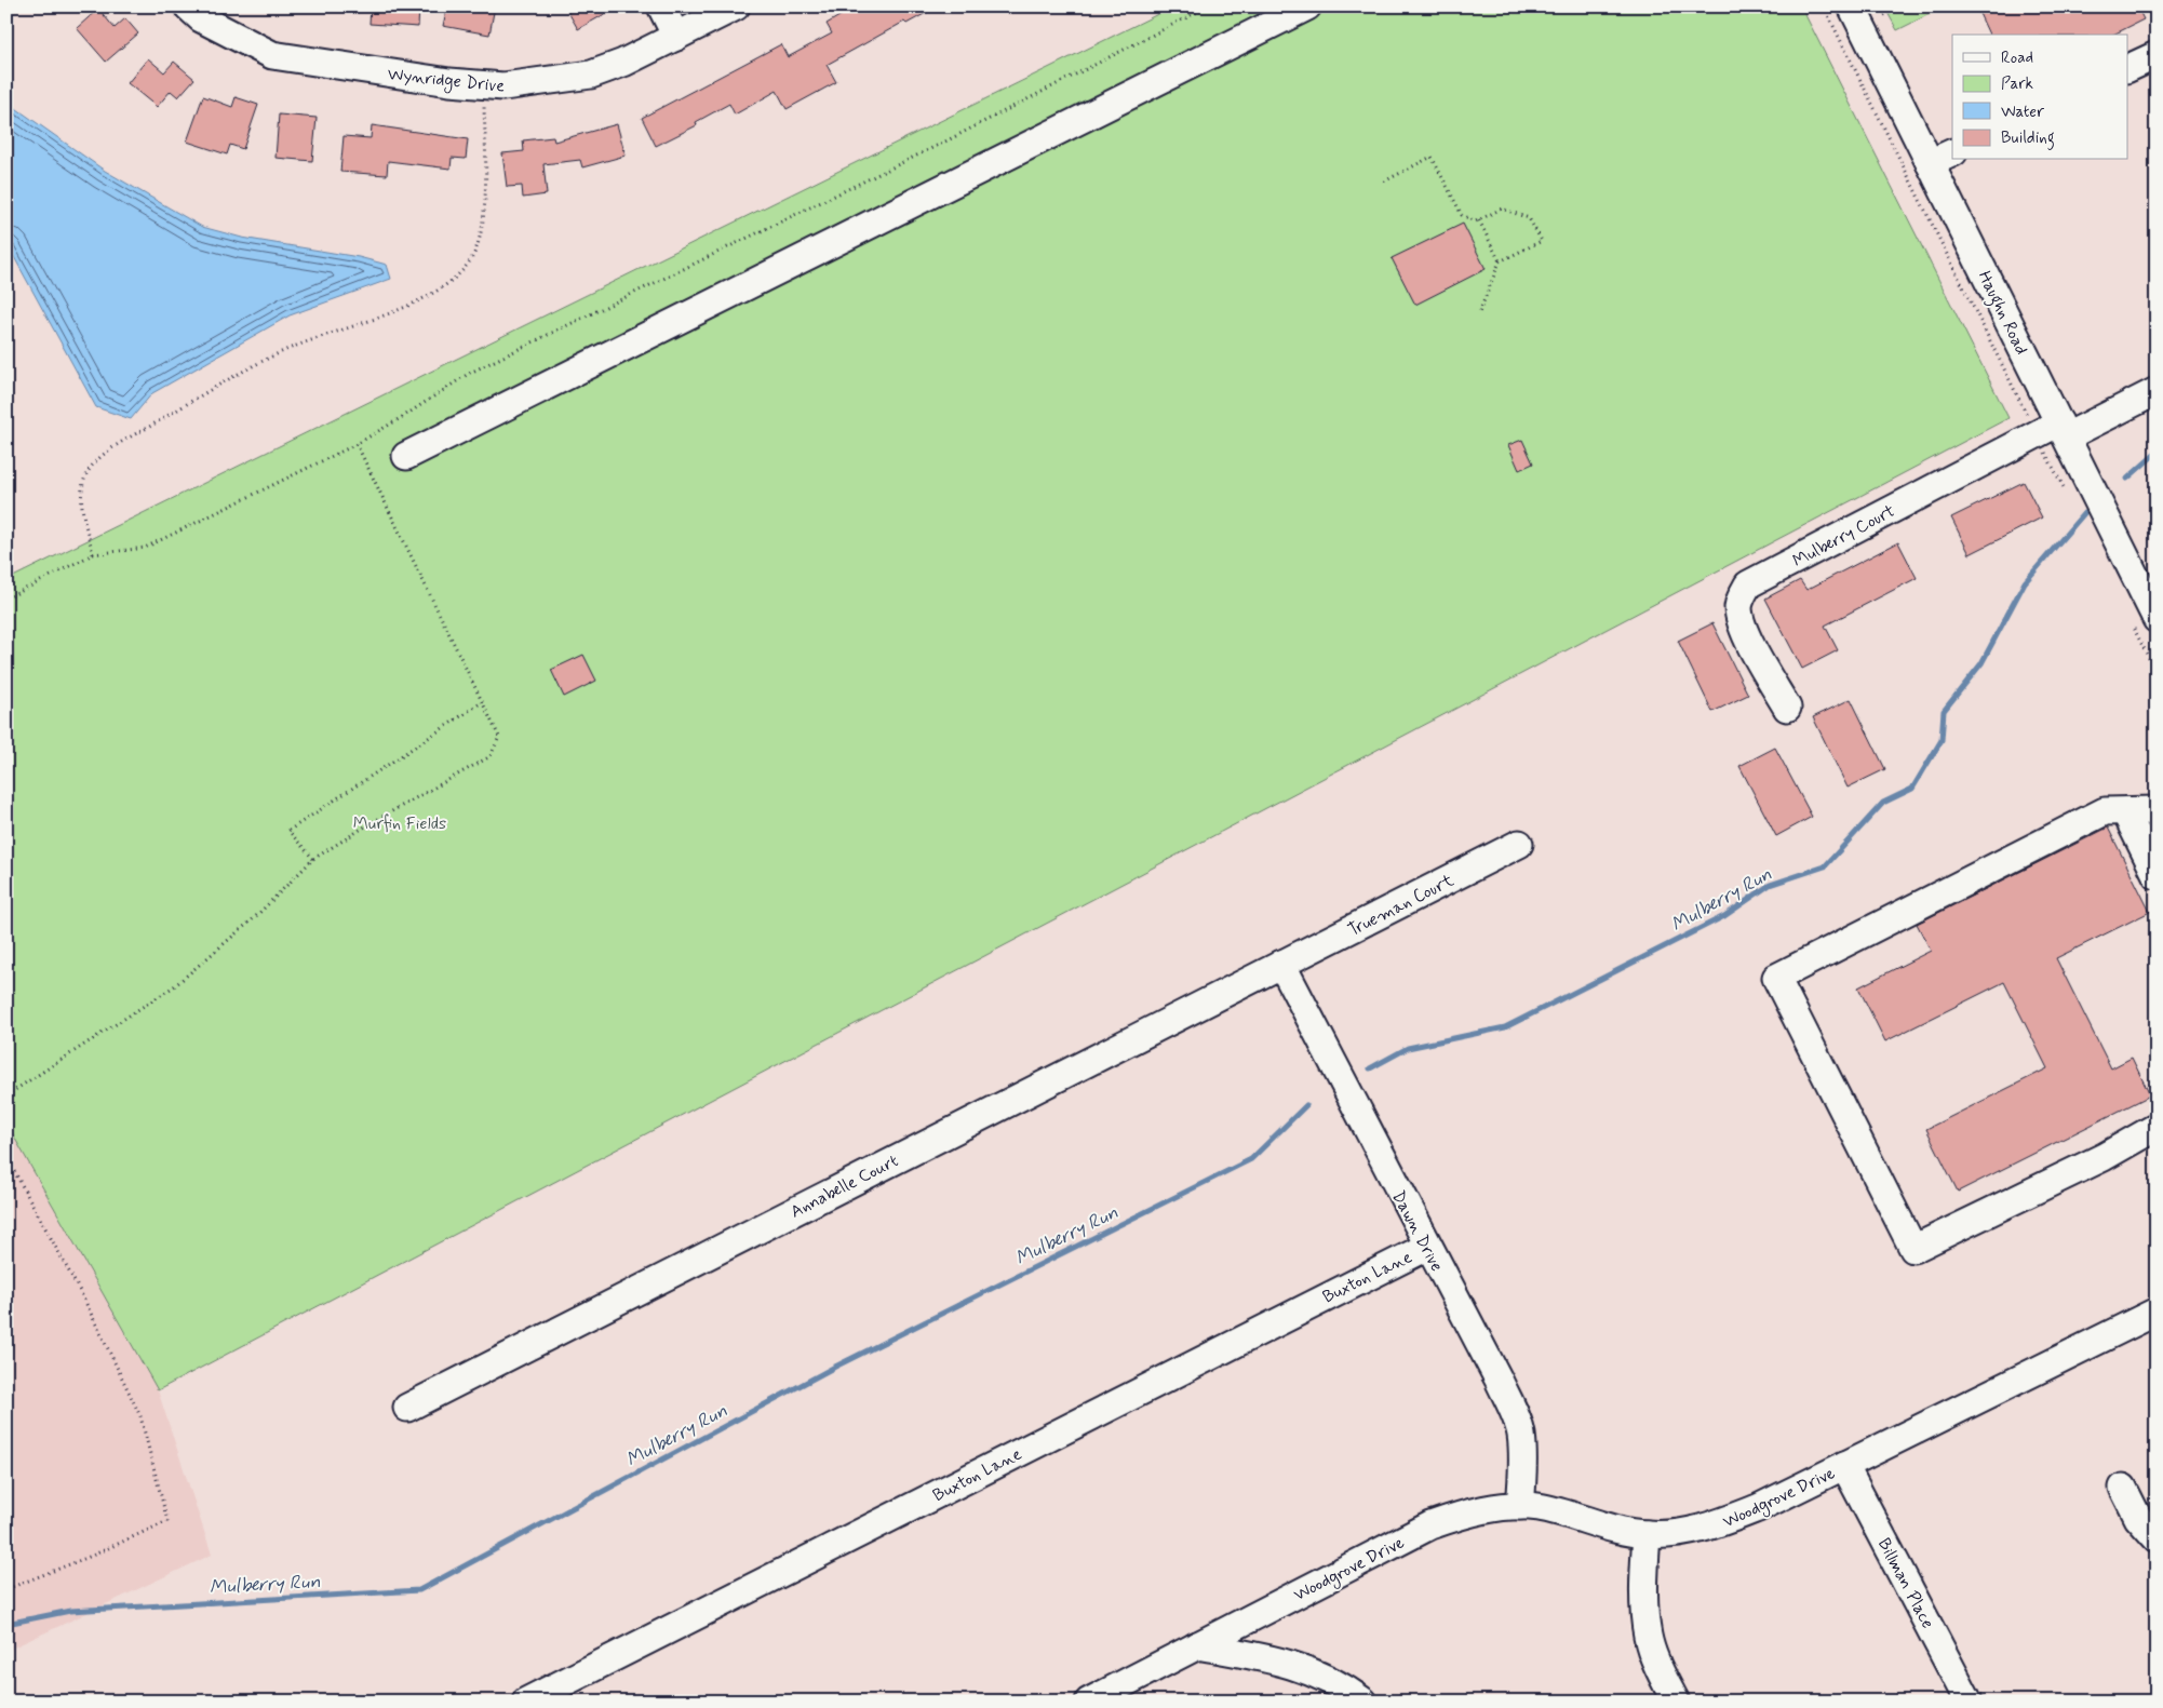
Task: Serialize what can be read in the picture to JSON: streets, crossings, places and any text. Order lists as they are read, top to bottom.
{
  "streets": {
    "street": [
      "Wynridge Drive",
      "Haughn Road",
      "Mulberry Court",
      "Trueman Court",
      "Annabelle Court",
      "Dawn Drive",
      "Buxton Lane",
      "Woodgrove Drive",
      "Billman Place"
    ]
  },
  "crossings": [
    ["Haughn Road", "Mulberry Court"],
    ["Trueman Court", "Annabelle Court"],
    ["Trueman Court", "Dawn Drive"],
    ["Annabelle Court", "Dawn Drive"],
    ["Dawn Drive", "Buxton Lane"],
    ["Dawn Drive", "Woodgrove Drive"],
    ["Woodgrove Drive", "Billman Place"]
  ],
  "water": ["Mulberry Run"],
  "parks": ["Murfin Fields"],
  "legend": [
    "Road",
    "Park",
    "Water",
    "Building"
  ]
}
